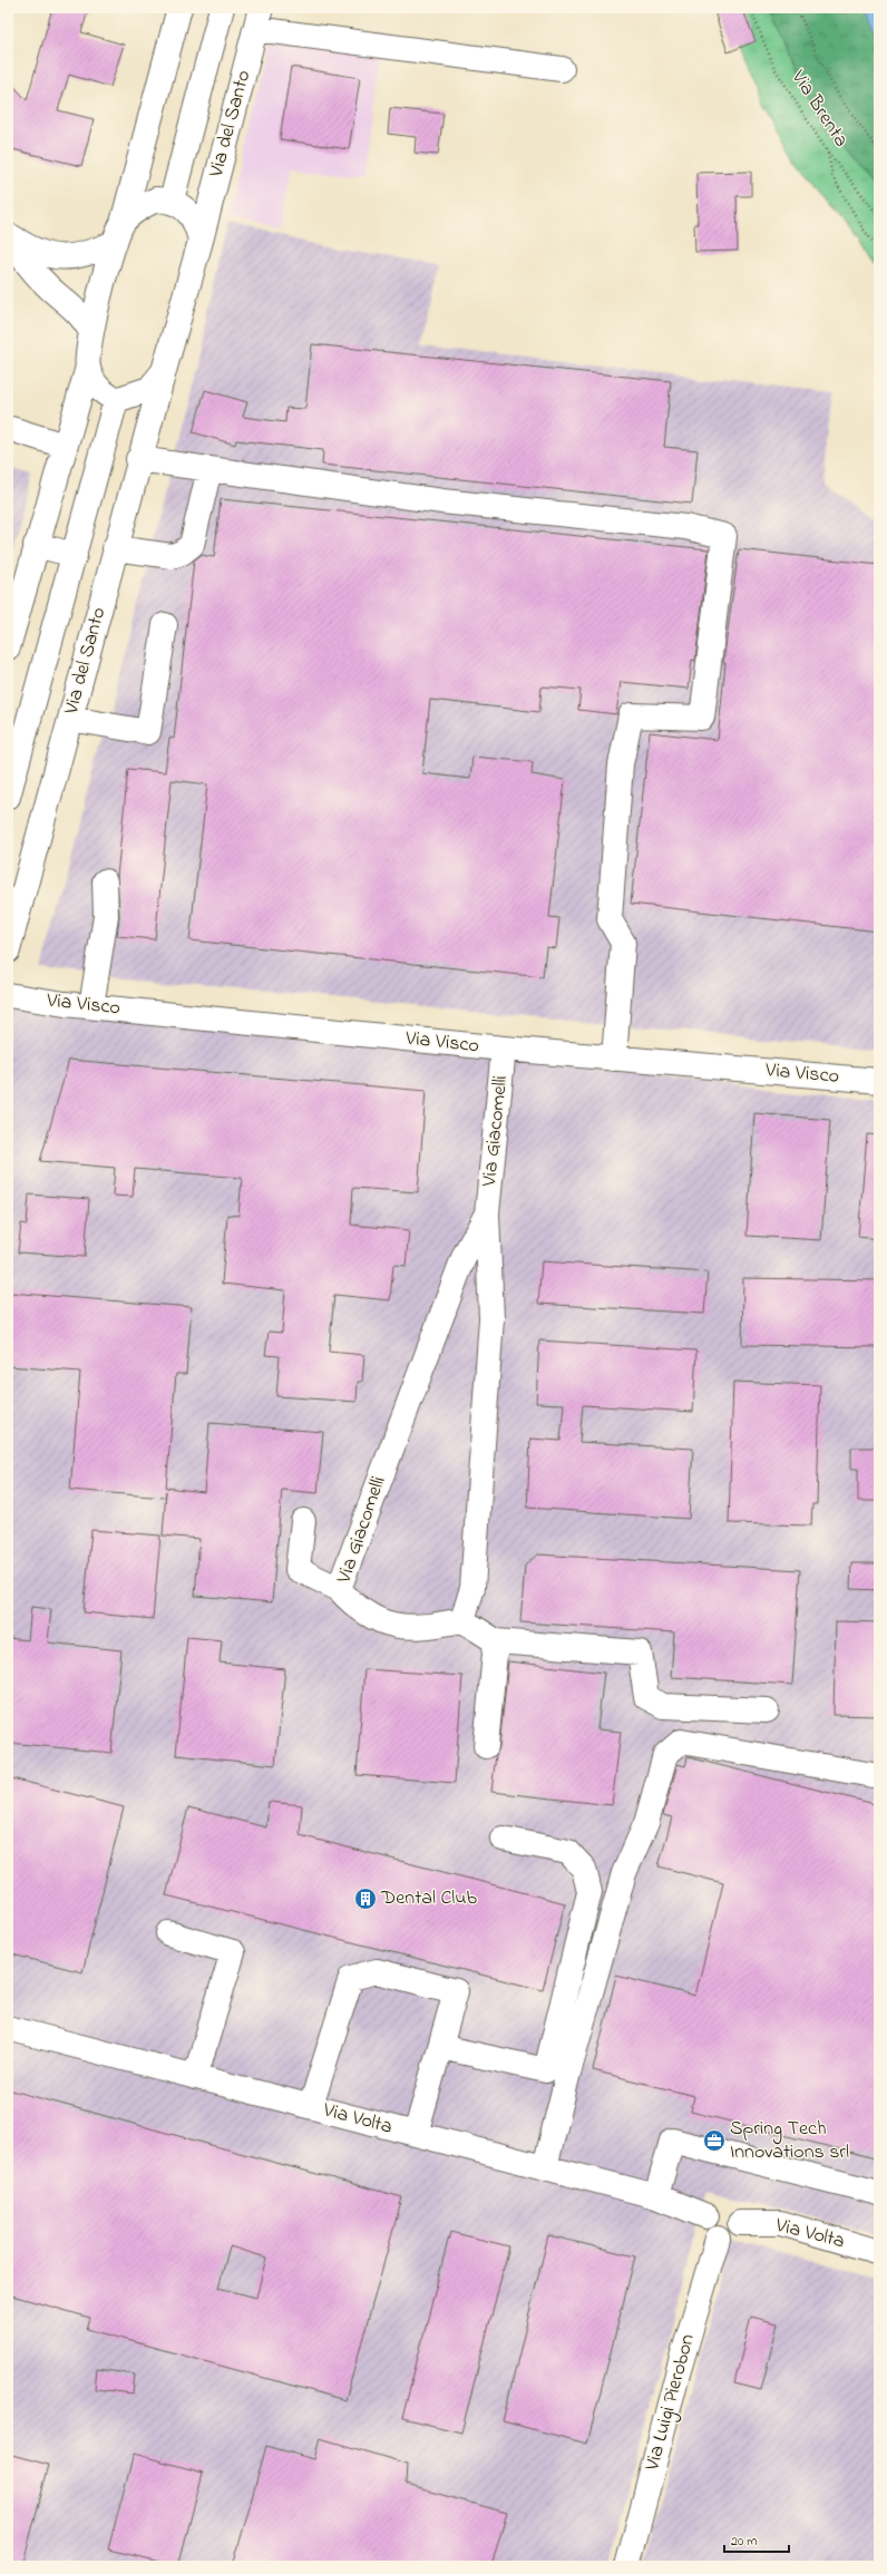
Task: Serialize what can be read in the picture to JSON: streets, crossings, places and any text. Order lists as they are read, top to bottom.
{
  "streets": {
    "street": [
      "Via del Santo",
      "Via Visco",
      "Via Giacomelli",
      "Via Volta",
      "Via Luigi Pierobon"
    ],
    "path": ["Via Brenta"]
  },
  "crossings": [
    ["Via Visco", "Via Giacomelli"],
    ["Via Volta", "Via Luigi Pierobon"]
  ],
  "places": {
    "building": ["Dental Club"],
    "office": ["Spring Tech Innovations srl"]
  },
  "scale_bar": "20 m"
}
